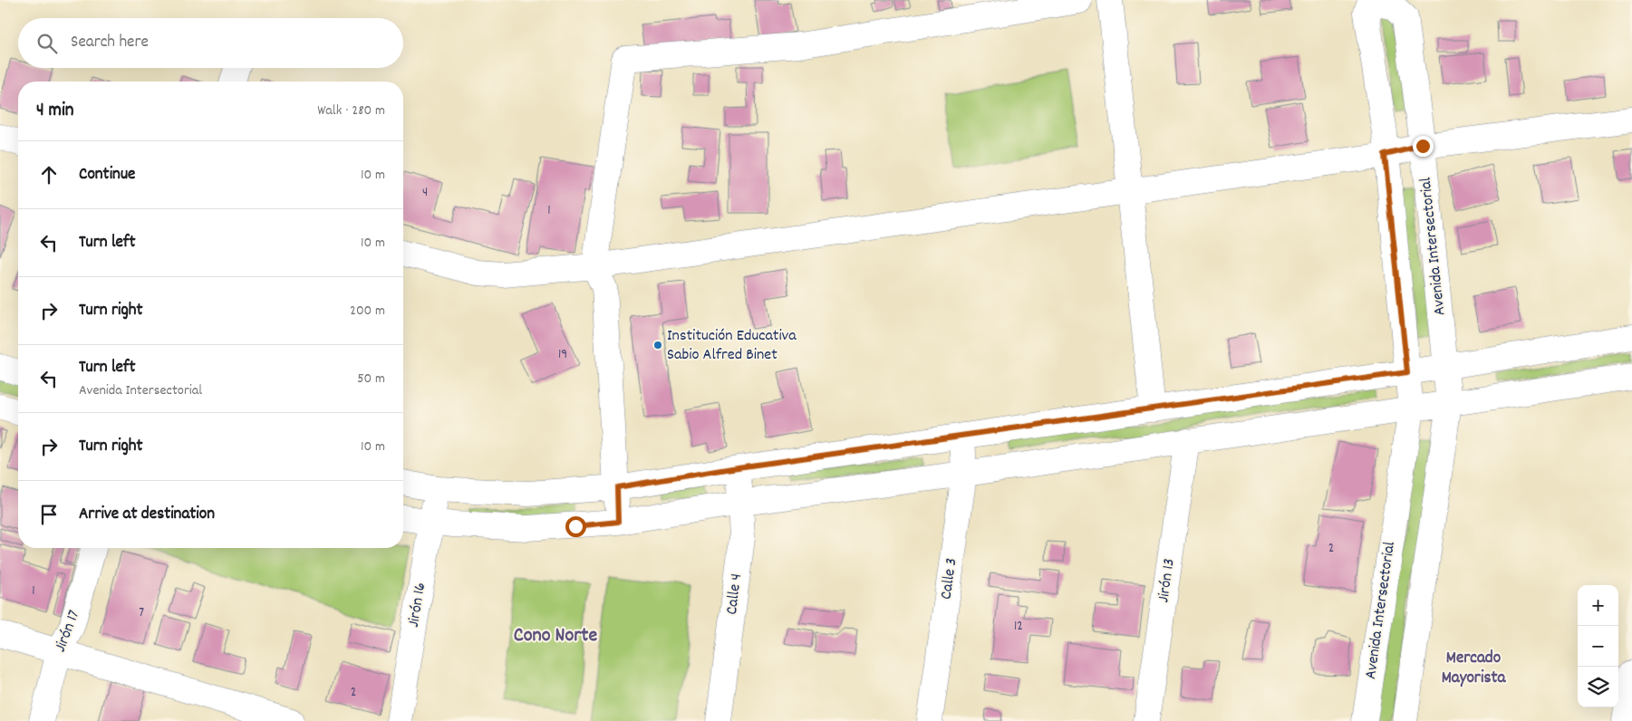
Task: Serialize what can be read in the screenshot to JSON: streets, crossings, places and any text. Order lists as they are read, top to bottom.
{
  "streets": {
    "street": [
      "Avenida Intersectorial",
      "Calle 3",
      "Jirón 13",
      "Calle 4",
      "Jirón 16",
      "Jirón 17"
    ]
  },
  "districts": ["Cono Norte", "Mercado Mayorista"],
  "places": ["Institución Educativa Sabio Alfred Binet"],
  "house_numbers": [
    "4",
    "1",
    "19",
    "2",
    "1",
    "7",
    "12",
    "2"
  ],
  "page": {
    "search": "Search here",
    "heading": ["4 min", "Walk · 280 m"],
    "list": [
      ["Continue", "10 m"],
      ["Turn left", "10 m"],
      ["Turn right", "200 m"],
      ["Turn left", "Avenida Intersectorial", "50 m"],
      ["Turn right", "10 m"],
      "Arrive at destination"
    ],
    "map_buttons": ["+", "−"]
  }
}
